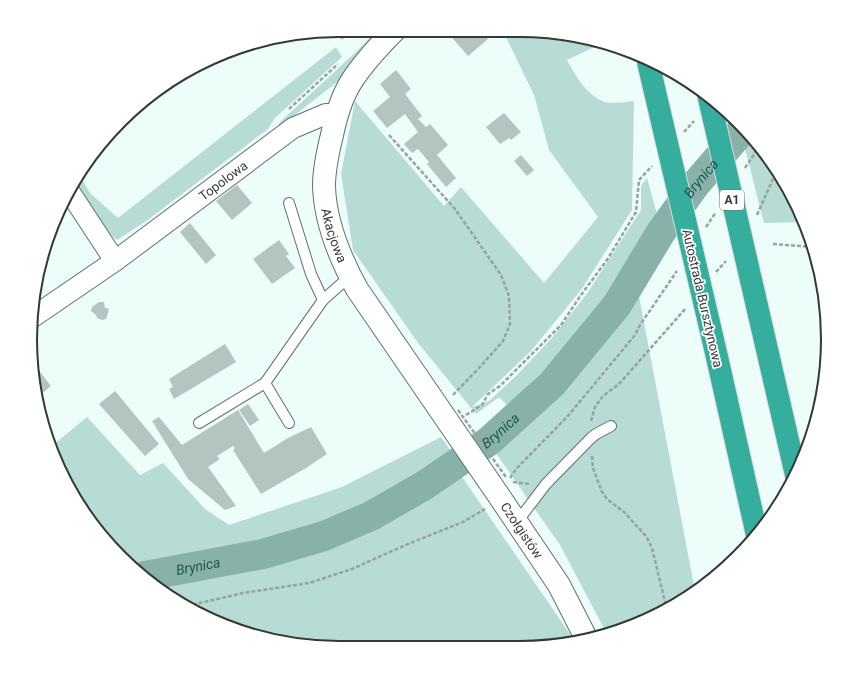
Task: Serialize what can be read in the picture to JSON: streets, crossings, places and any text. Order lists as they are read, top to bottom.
{
  "streets": {
    "highway": ["A1", "Autostrada Bursztynowa"],
    "street": ["Topolowa", "Akacjowa", "Czołgistów"]
  },
  "crossings": [
    ["Topolowa", "Akacjowa"],
    ["Akacjowa", "Czołgistów"]
  ],
  "water": ["Brynica"]
}
